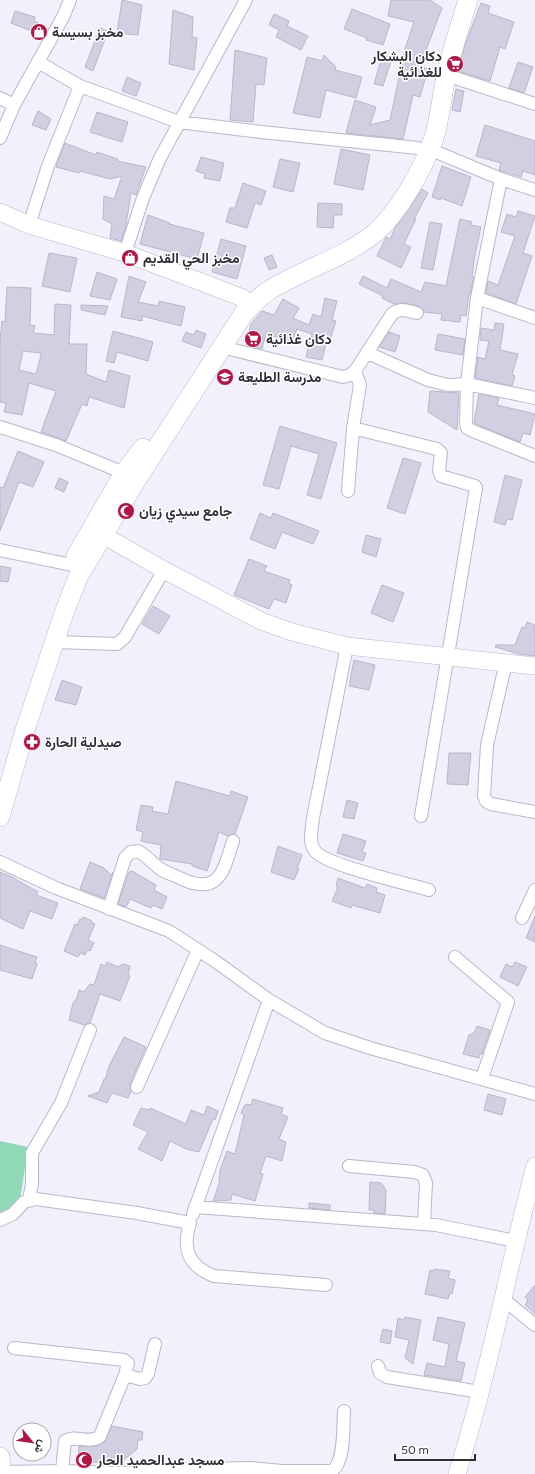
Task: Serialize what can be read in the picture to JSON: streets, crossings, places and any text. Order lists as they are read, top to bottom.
{
  "places": {
    "shop": ["مخبز بسيسة", "مخبز الحي القديم"],
    "supermarket": ["دكان البشكار للغذائية", "دكان غذائية"],
    "school or university": ["مدرسة الطليعة"],
    "mosque": ["جامع سيدي زيان", "مسجد عبدالحميد الحار"],
    "pharmacy": ["صيدلية الحارة"]
  },
  "scale_bar": "50 m",
  "north": "bottom right"
}
